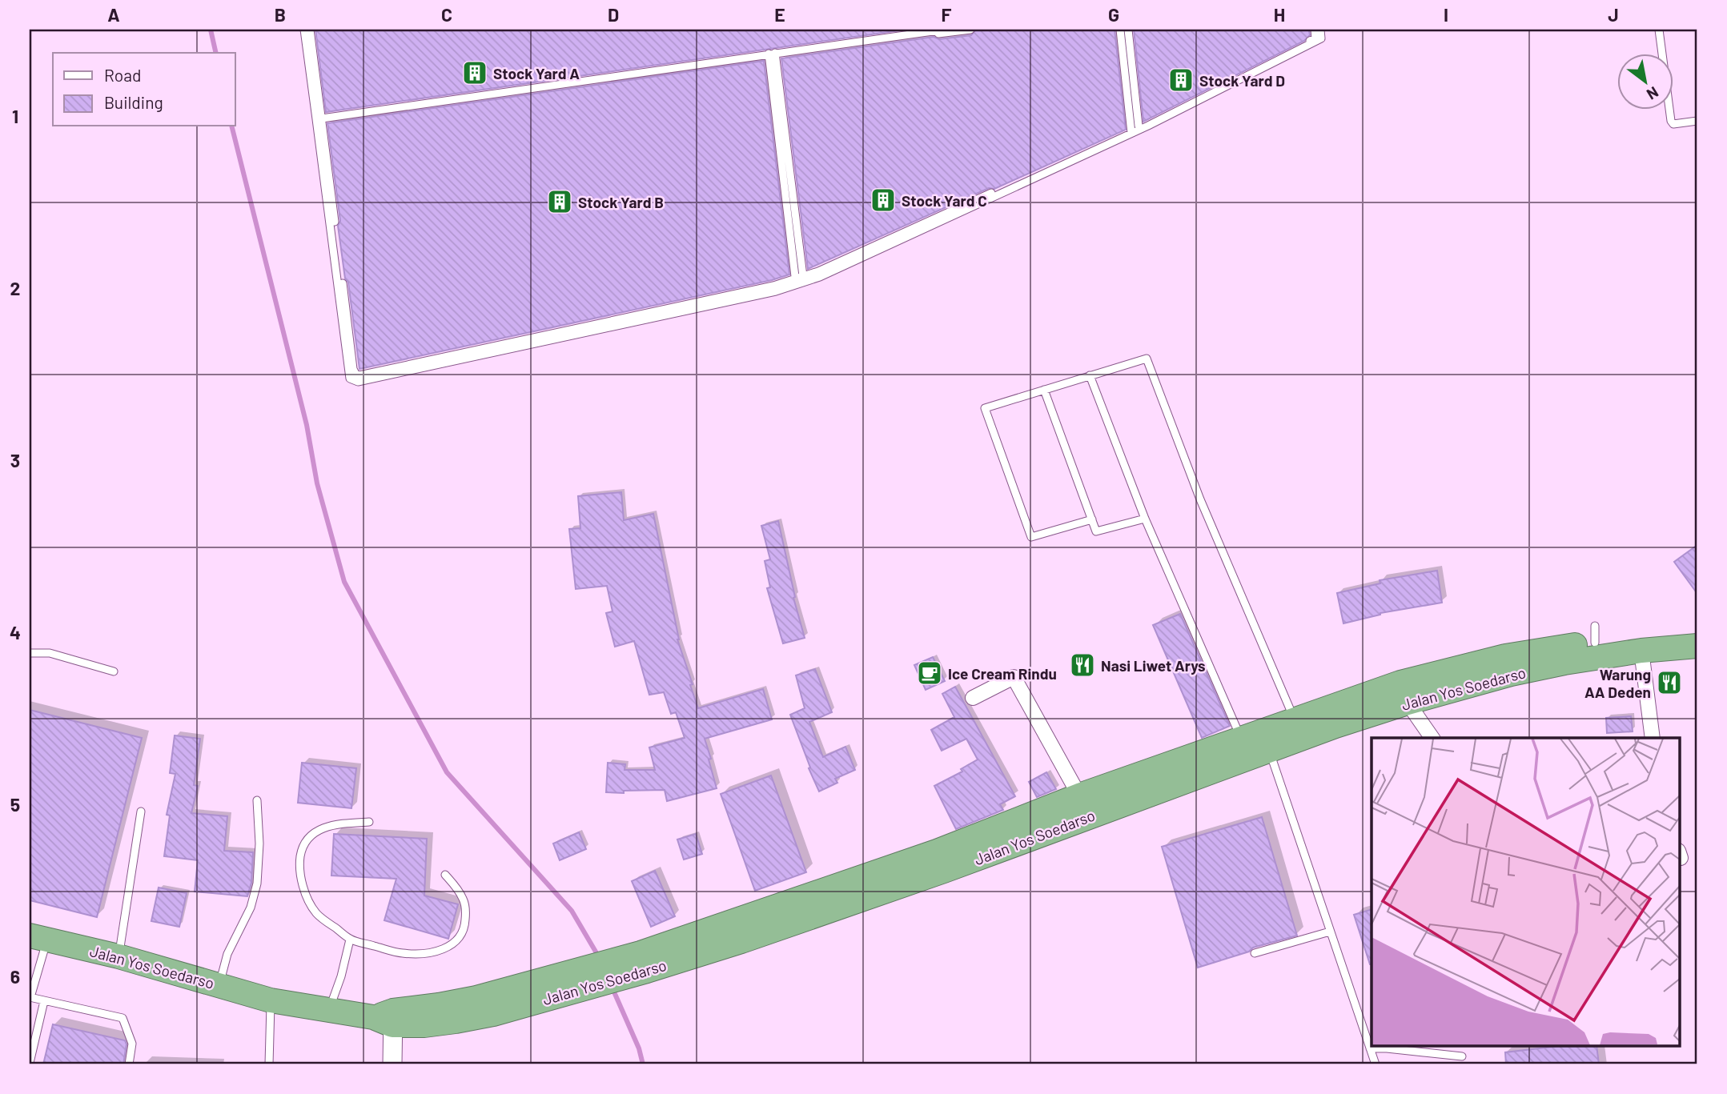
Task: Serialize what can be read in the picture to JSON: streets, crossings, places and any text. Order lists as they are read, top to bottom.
{
  "streets": {
    "highway": ["Jalan Yos Soedarso"]
  },
  "places": {
    "building": [
      "Stock Yard A",
      "Stock Yard D",
      "Stock Yard C",
      "Stock Yard B"
    ],
    "restaurant": ["Nasi Liwet Arys", "Warung AA Deden"],
    "cafe": ["Ice Cream Rindu"]
  },
  "legend": ["Road", "Building"],
  "north": "bottom right",
  "grid": {
    "columns": [
      "A",
      "B",
      "C",
      "D",
      "E",
      "F",
      "G",
      "H",
      "I",
      "J"
    ],
    "rows": [
      "1",
      "2",
      "3",
      "4",
      "5",
      "6"
    ]
  }
}
